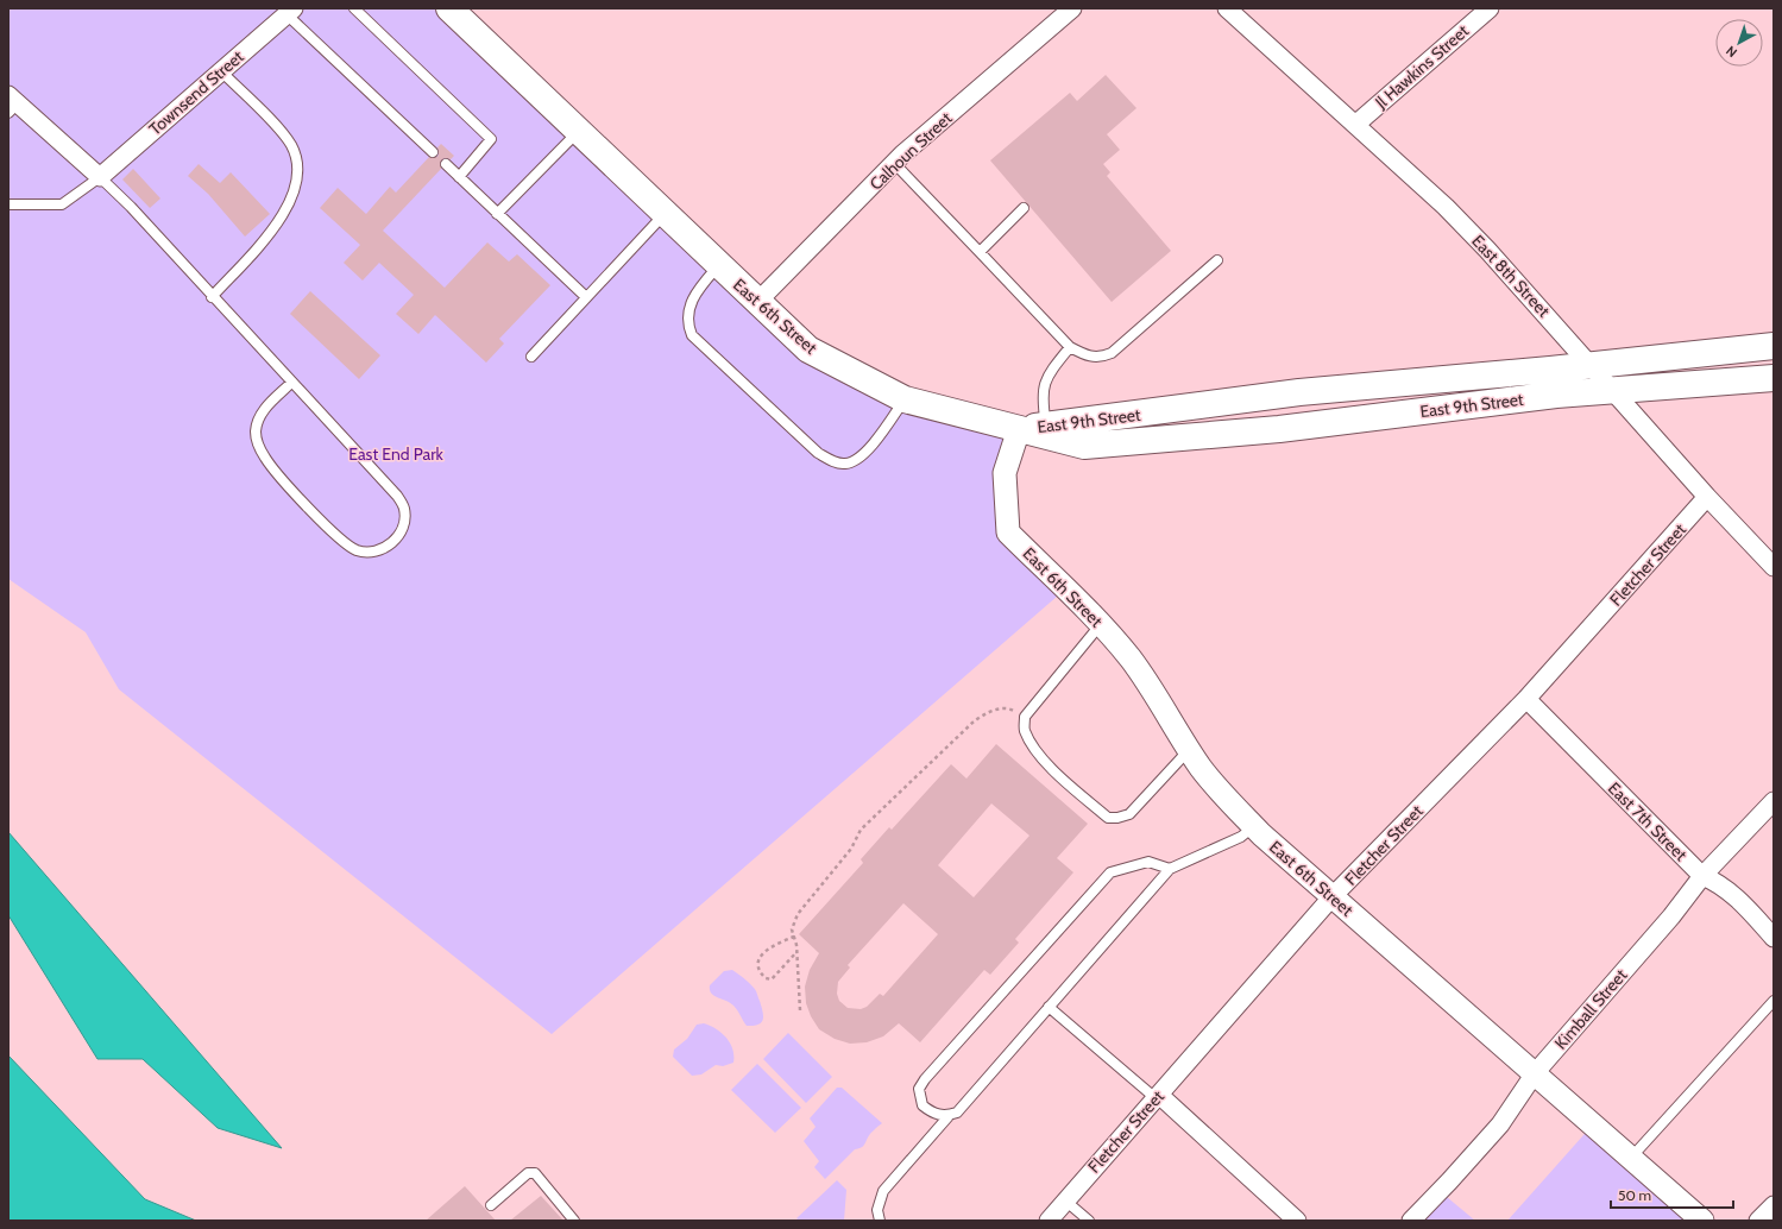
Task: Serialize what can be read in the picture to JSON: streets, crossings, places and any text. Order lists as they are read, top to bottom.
{
  "streets": {
    "main road": ["East 6th Street", "East 9th Street"],
    "street": [
      "Jl Hawkins Street",
      "Townsend Street",
      "Calhoun Street",
      "East 8th Street",
      "Fletcher Street",
      "East 7th Street",
      "Kimball Street"
    ]
  },
  "crossings": [
    ["Jl Hawkins Street", "East 8th Street"],
    ["Calhoun Street", "East 6th Street"],
    ["East 8th Street", "East 9th Street"],
    ["East 8th Street", "Fletcher Street"],
    ["East 6th Street", "East 9th Street"],
    ["East 6th Street", "Fletcher Street"],
    ["East 6th Street", "Kimball Street"],
    ["Fletcher Street", "East 7th Street"],
    ["East 7th Street", "Kimball Street"]
  ],
  "parks": ["East End Park"],
  "scale_bar": "50 m",
  "north": "bottom left"
}
